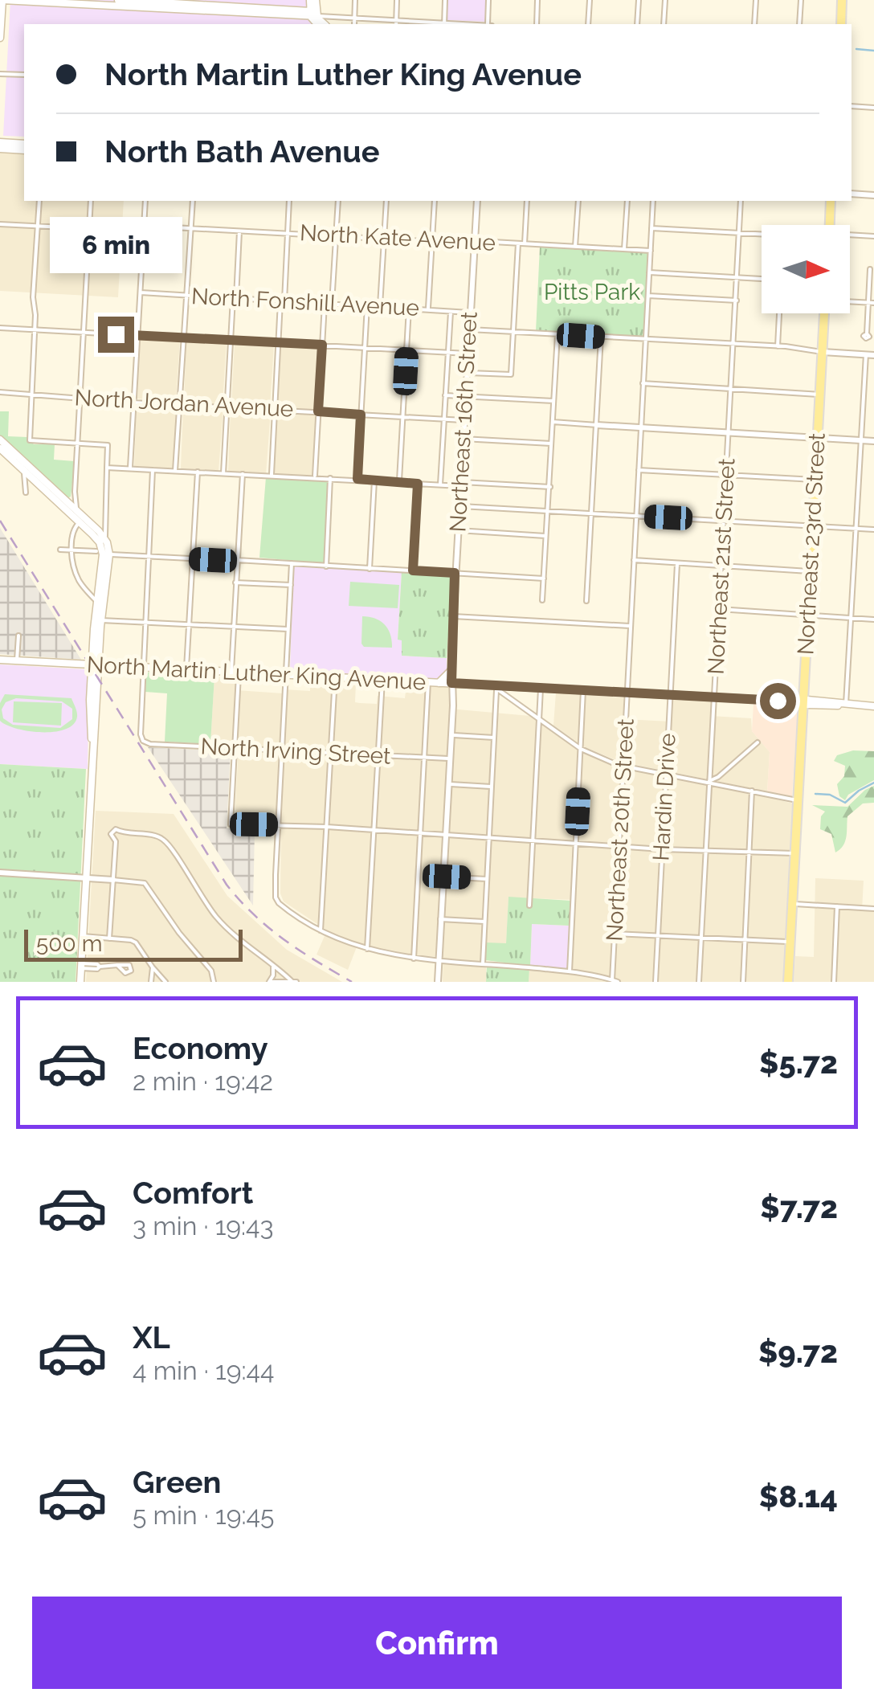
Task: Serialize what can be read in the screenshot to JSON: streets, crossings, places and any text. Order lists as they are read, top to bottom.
{
  "streets": {
    "main road": ["Northeast 23rd Street", "North Martin Luther King Avenue"],
    "street": [
      "North Kate Avenue",
      "North Fonshill Avenue",
      "North Jordan Avenue",
      "Northeast 16th Street",
      "Northeast 21st Street",
      "North Irving Street",
      "Hardin Drive",
      "Northeast 20th Street"
    ]
  },
  "crossings": [
    ["North Kate Avenue", "Northeast 16th Street"],
    ["North Kate Avenue", "Northeast 20th Street"],
    ["North Fonshill Avenue", "Northeast 16th Street"],
    ["North Jordan Avenue", "Northeast 16th Street"],
    ["Northeast 16th Street", "North Martin Luther King Avenue"],
    ["Northeast 16th Street", "North Irving Street"],
    ["Northeast 23rd Street", "North Martin Luther King Avenue"],
    ["Northeast 21st Street", "North Martin Luther King Avenue"],
    ["North Martin Luther King Avenue", "North Irving Street"],
    ["North Martin Luther King Avenue", "Hardin Drive"],
    ["North Martin Luther King Avenue", "Northeast 20th Street"]
  ],
  "parks": ["Pitts Park"],
  "scale_bar": "500 m",
  "north": "right",
  "page": {
    "banner": ["North Martin Luther King Avenue", "North Bath Avenue"],
    "bubble": "6 min",
    "scale": "500 m",
    "list": [
      {
        "name": "Economy",
        "note": "2 min · 19:42",
        "value": "$5.72"
      },
      {
        "name": "Comfort",
        "note": "3 min · 19:43",
        "value": "$7.72"
      },
      {
        "name": "XL",
        "note": "4 min · 19:44",
        "value": "$9.72"
      },
      {
        "name": "Green",
        "note": "5 min · 19:45",
        "value": "$8.14"
      }
    ],
    "buttons": "Confirm"
  }
}
